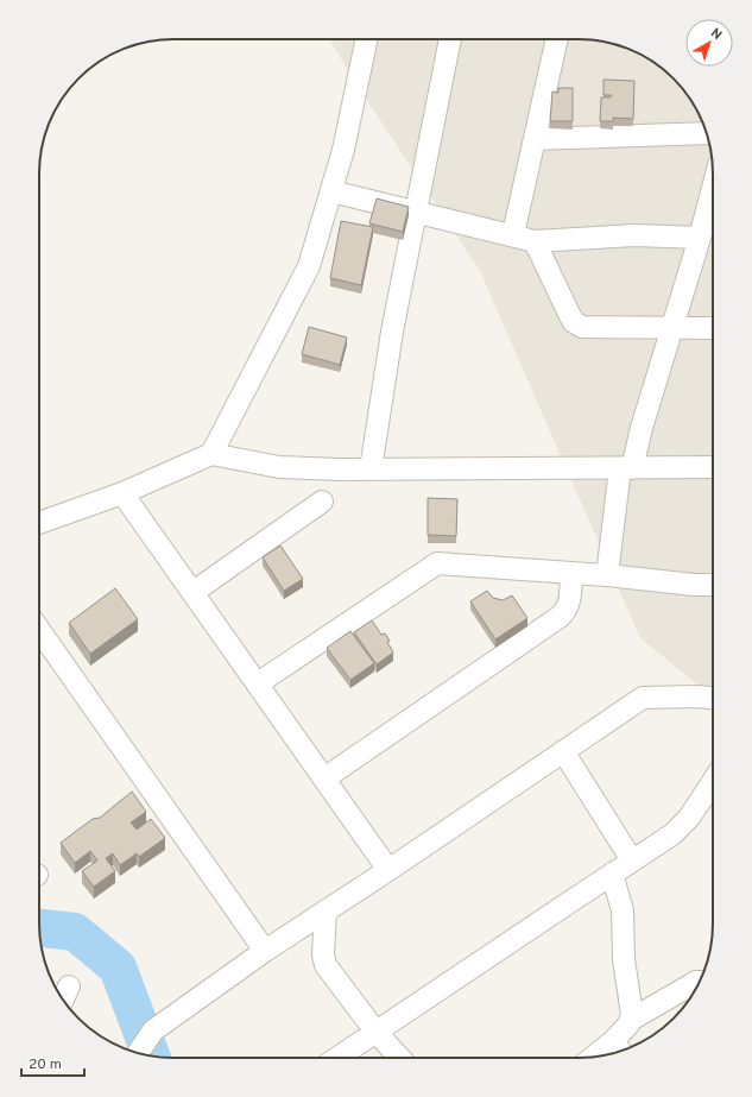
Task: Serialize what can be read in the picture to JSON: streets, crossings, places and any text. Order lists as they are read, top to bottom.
{
  "scale_bar": "20 m",
  "north": "top right"
}
